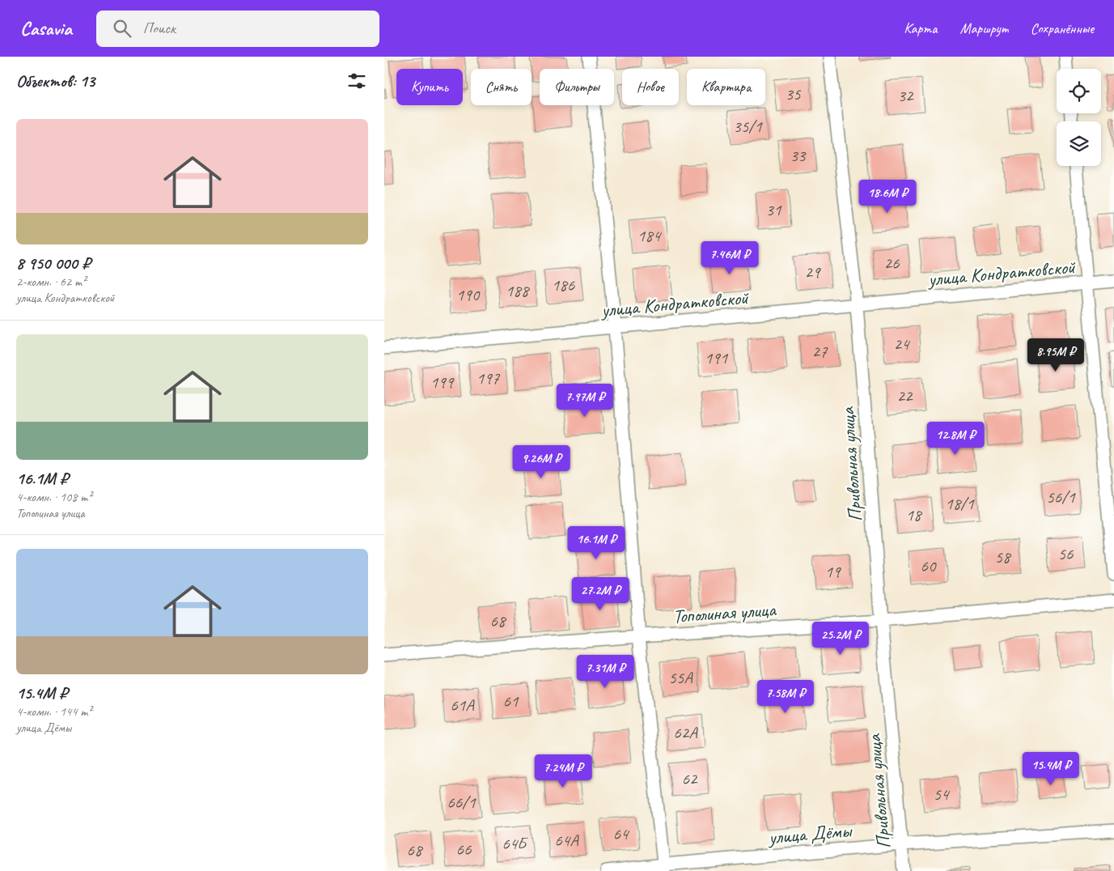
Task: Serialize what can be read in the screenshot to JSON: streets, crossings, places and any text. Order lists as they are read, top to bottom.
{
  "streets": {
    "street": [
      "улица Кондратковской",
      "Привольная улица",
      "Тополиная улица",
      "улица Дёмы"
    ]
  },
  "crossings": [
    ["улица Кондратковской", "Привольная улица"],
    ["Привольная улица", "Тополиная улица"],
    ["Привольная улица", "улица Дёмы"]
  ],
  "house_numbers": [
    "35",
    "32",
    "35/1",
    "33",
    "31",
    "184",
    "26",
    "29",
    "186",
    "188",
    "190",
    "24",
    "27",
    "191",
    "197",
    "199",
    "22",
    "56/1",
    "18/1",
    "18",
    "56",
    "58",
    "60",
    "19",
    "68",
    "55А",
    "61",
    "61А",
    "62А",
    "62",
    "54",
    "66/1",
    "64",
    "64А",
    "64Б",
    "66",
    "68"
  ],
  "page": {
    "header": "Casavia",
    "search": "Поиск",
    "nav": ["Карта", "Маршрут", "Сохранённые"],
    "heading": "Объектов: 13",
    "chip": [
      "Купить",
      "Снять",
      "Фильтры",
      "Новое",
      "Квартира"
    ],
    "list": [
      {
        "name": "8 950 000 ₽",
        "note": "2-комн. · 62 m² · улица Кондратковской"
      },
      {
        "name": "16.1M ₽",
        "note": "4-комн. · 108 m² · Тополиная улица"
      },
      {
        "name": "15.4M ₽",
        "note": "4-комн. · 144 m² · улица Дёмы"
      }
    ],
    "price": [
      "18.6M ₽",
      "7.46M ₽",
      "8.95M ₽",
      "7.97M ₽",
      "12.8M ₽",
      "9.26M ₽",
      "16.1M ₽",
      "27.2M ₽",
      "25.2M ₽",
      "7.31M ₽",
      "7.58M ₽",
      "15.4M ₽",
      "7.24M ₽"
    ]
  }
}
